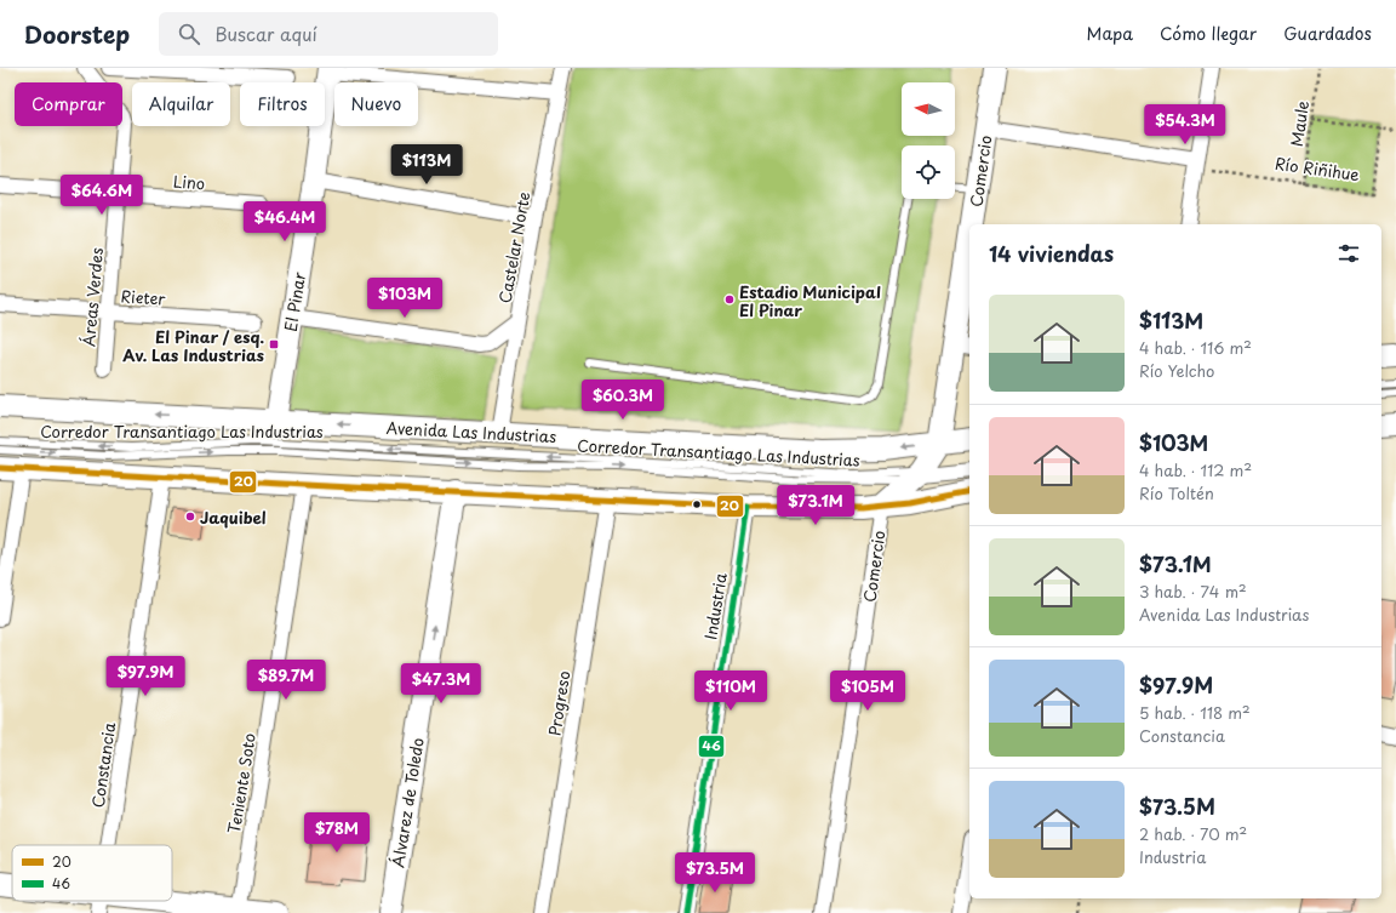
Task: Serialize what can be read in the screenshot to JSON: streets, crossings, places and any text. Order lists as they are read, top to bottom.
{
  "streets": {
    "main road": [
      "Comercio",
      "El Pinar",
      "Avenida Las Industrias",
      "Álvarez de Toledo"
    ],
    "street": [
      "Lino",
      "Castelar Norte",
      "Áreas Verdes",
      "Rieter",
      "Industria",
      "Progreso",
      "Constancia",
      "Teniente Soto"
    ],
    "lane": ["Corredor Transantiago Las Industrias"],
    "path": ["Maule", "Río Riñihue"]
  },
  "crossings": [
    ["Maule", "Río Riñihue"],
    ["Comercio", "Corredor Transantiago Las Industrias"],
    ["Comercio", "Avenida Las Industrias"],
    ["Lino", "Áreas Verdes"],
    ["Castelar Norte", "Avenida Las Industrias"],
    ["Áreas Verdes", "Rieter"],
    ["El Pinar", "Avenida Las Industrias"]
  ],
  "one_way": ["Álvarez de Toledo"],
  "places": {
    "other": ["Estadio Municipal El Pinar", "Jaquibel"],
    "transit": ["El Pinar / esq. Av. Las Industrias"]
  },
  "lines": ["transit line 20", "transit line 46"],
  "legend": ["20", "46"],
  "north": "left",
  "page": {
    "header": "Doorstep",
    "search": "Buscar aquí",
    "nav": ["Mapa", "Cómo llegar", "Guardados"],
    "chip": [
      "Comprar",
      "Alquilar",
      "Filtros",
      "Nuevo"
    ],
    "price": [
      "$54.3M",
      "$113M",
      "$64.6M",
      "$46.4M",
      "$103M",
      "$60.3M",
      "$73.1M",
      "$97.9M",
      "$89.7M",
      "$47.3M",
      "$110M",
      "$105M",
      "$78M",
      "$73.5M"
    ],
    "heading": "14 viviendas",
    "list": [
      {
        "name": "$113M",
        "note": "4 hab. · 116 m² · Río Yelcho"
      },
      {
        "name": "$103M",
        "note": "4 hab. · 112 m² · Río Toltén"
      },
      {
        "name": "$73.1M",
        "note": "3 hab. · 74 m² · Avenida Las Industrias"
      },
      {
        "name": "$97.9M",
        "note": "5 hab. · 118 m² · Constancia"
      },
      {
        "name": "$73.5M",
        "note": "2 hab. · 70 m² · Industria"
      }
    ]
  }
}
